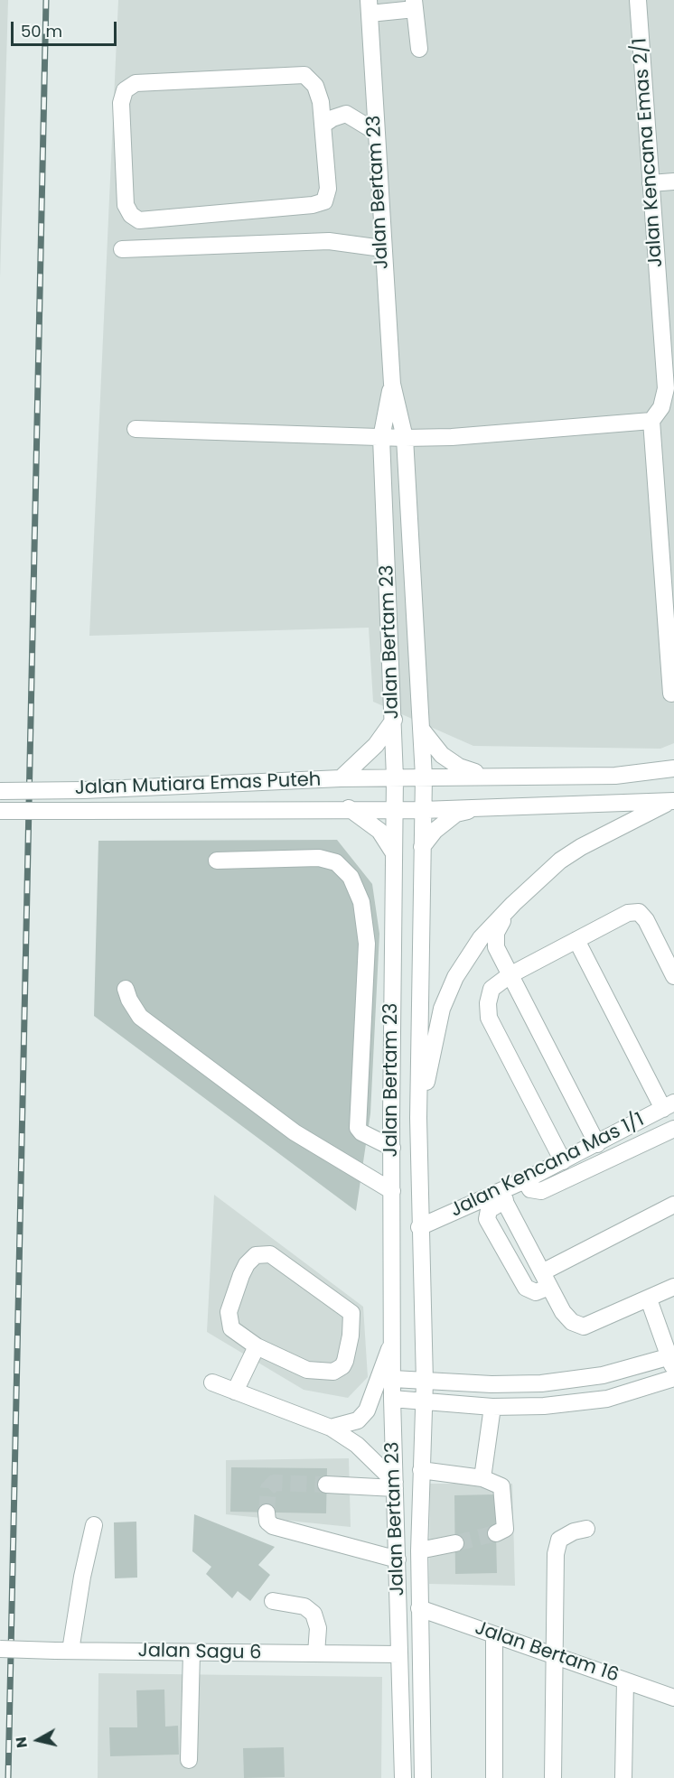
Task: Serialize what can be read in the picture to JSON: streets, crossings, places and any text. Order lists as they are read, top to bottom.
{
  "streets": {
    "street": [
      "Jalan Kencana Emas 2/1",
      "Jalan Bertam 23",
      "Jalan Mutiara Emas Puteh",
      "Jalan Kencana Mas 1/1",
      "Jalan Sagu 6",
      "Jalan Bertam 16"
    ]
  },
  "crossings": [
    ["Jalan Bertam 23", "Jalan Mutiara Emas Puteh"],
    ["Jalan Bertam 23", "Jalan Kencana Mas 1/1"],
    ["Jalan Bertam 23", "Jalan Sagu 6"],
    ["Jalan Bertam 23", "Jalan Bertam 16"]
  ],
  "scale_bar": "50 m",
  "north": "left"
}
